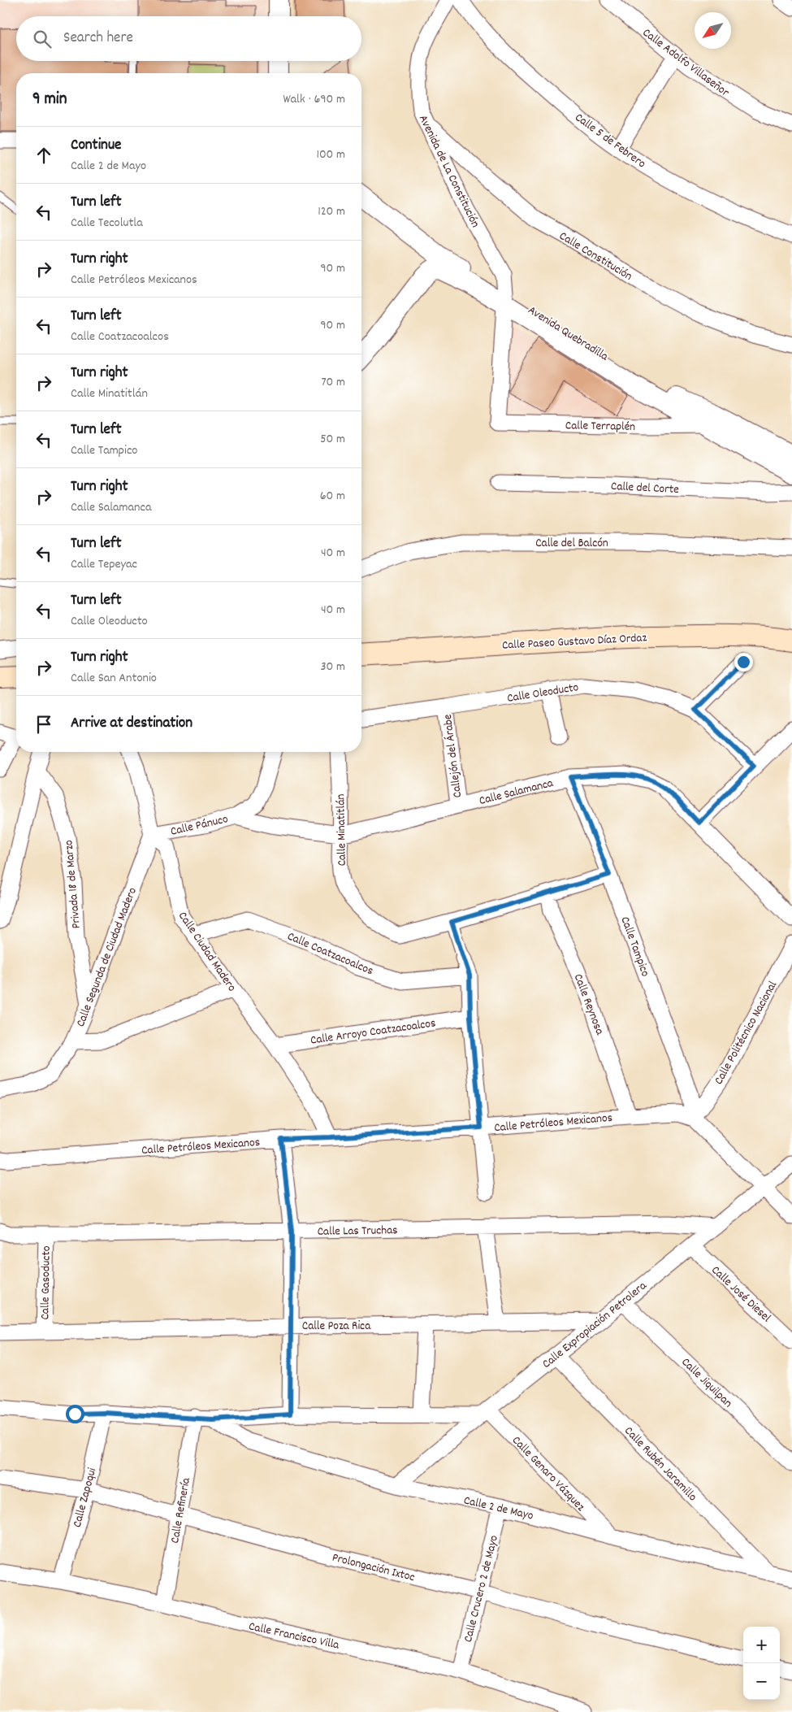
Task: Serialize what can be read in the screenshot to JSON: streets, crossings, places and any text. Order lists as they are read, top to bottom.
{
  "streets": {
    "main road": ["Calle Paseo Gustavo Díaz Ordaz"],
    "street": [
      "Calle Adolfo Villaseñor",
      "Calle 5 de Febrero",
      "Avenida de La Constitución",
      "Calle Constitución",
      "Avenida Quebradilla",
      "Calle Terraplén",
      "Calle del Corte",
      "Calle del Balcón",
      "Calle Oleoducto",
      "Callejón del Árabe",
      "Calle Salamanca",
      "Calle Pánuco",
      "Calle Minatitlán",
      "Privada 18 de Marzo",
      "Calle Tampico",
      "Calle Ciudad Madero",
      "Calle Coatzacoalcos",
      "Calle Segunda de Ciudad Madero",
      "Calle Reynosa",
      "Calle Arroyo Coatzacoalcos",
      "Calle Politécnico Nacional",
      "Calle Petróleos Mexicanos",
      "Calle Las Truchas",
      "Calle Gasoducto",
      "Calle José Diesel",
      "Calle Expropiación Petrolera",
      "Calle Poza Rica",
      "Calle Jiquilpan",
      "Calle Rubén Jaramillo",
      "Calle Genaro Vázquez",
      "Calle Zapoqui",
      "Calle 2 de Mayo",
      "Calle Refinería",
      "Prolongación Ixtoc",
      "Calle Crucero 2 de Mayo",
      "Calle Francisco Villa"
    ]
  },
  "crossings": [
    ["Avenida de La Constitución", "Calle Constitución"],
    ["Avenida de La Constitución", "Avenida Quebradilla"],
    ["Avenida de La Constitución", "Calle Terraplén"],
    ["Avenida Quebradilla", "Calle Terraplén"],
    ["Calle Oleoducto", "Callejón del Árabe"],
    ["Callejón del Árabe", "Calle Salamanca"],
    ["Calle Salamanca", "Calle Pánuco"],
    ["Calle Salamanca", "Calle Minatitlán"],
    ["Calle Salamanca", "Calle Tampico"],
    ["Calle Pánuco", "Calle Ciudad Madero"],
    ["Calle Pánuco", "Calle Segunda de Ciudad Madero"],
    ["Calle Minatitlán", "Calle Tampico"],
    ["Calle Minatitlán", "Calle Reynosa"],
    ["Privada 18 de Marzo", "Calle Segunda de Ciudad Madero"],
    ["Calle Tampico", "Calle Politécnico Nacional"],
    ["Calle Tampico", "Calle Petróleos Mexicanos"],
    ["Calle Ciudad Madero", "Calle Coatzacoalcos"],
    ["Calle Ciudad Madero", "Calle Segunda de Ciudad Madero"],
    ["Calle Ciudad Madero", "Calle Arroyo Coatzacoalcos"],
    ["Calle Ciudad Madero", "Calle Petróleos Mexicanos"],
    ["Calle Reynosa", "Calle Petróleos Mexicanos"],
    ["Calle Politécnico Nacional", "Calle Petróleos Mexicanos"],
    ["Calle Las Truchas", "Calle Gasoducto"],
    ["Calle Las Truchas", "Calle Expropiación Petrolera"],
    ["Calle Gasoducto", "Calle Poza Rica"],
    ["Calle José Diesel", "Calle Expropiación Petrolera"],
    ["Calle Expropiación Petrolera", "Calle Poza Rica"],
    ["Calle Expropiación Petrolera", "Calle Jiquilpan"],
    ["Calle Expropiación Petrolera", "Calle Rubén Jaramillo"],
    ["Calle Expropiación Petrolera", "Calle Genaro Vázquez"],
    ["Calle Expropiación Petrolera", "Calle 2 de Mayo"],
    ["Calle Rubén Jaramillo", "Calle 2 de Mayo"],
    ["Calle Genaro Vázquez", "Calle 2 de Mayo"],
    ["Calle Zapoqui", "Calle 2 de Mayo"],
    ["Calle Zapoqui", "Prolongación Ixtoc"],
    ["Calle Zapoqui", "Calle Francisco Villa"],
    ["Calle 2 de Mayo", "Calle Refinería"],
    ["Calle 2 de Mayo", "Calle Crucero 2 de Mayo"],
    ["Calle Refinería", "Prolongación Ixtoc"],
    ["Calle Refinería", "Calle Francisco Villa"],
    ["Prolongación Ixtoc", "Calle Crucero 2 de Mayo"],
    ["Calle Crucero 2 de Mayo", "Calle Francisco Villa"]
  ],
  "north": "bottom left",
  "page": {
    "search": "Search here",
    "heading": ["9 min", "Walk · 690 m"],
    "list": [
      ["Continue", "Calle 2 de Mayo", "100 m"],
      ["Turn left", "Calle Tecolutla", "120 m"],
      ["Turn right", "Calle Petróleos Mexicanos", "90 m"],
      ["Turn left", "Calle Coatzacoalcos", "90 m"],
      ["Turn right", "Calle Minatitlán", "70 m"],
      ["Turn left", "Calle Tampico", "50 m"],
      ["Turn right", "Calle Salamanca", "60 m"],
      ["Turn left", "Calle Tepeyac", "40 m"],
      ["Turn left", "Calle Oleoducto", "40 m"],
      ["Turn right", "Calle San Antonio", "30 m"],
      "Arrive at destination"
    ],
    "map_buttons": ["+", "−"]
  }
}
